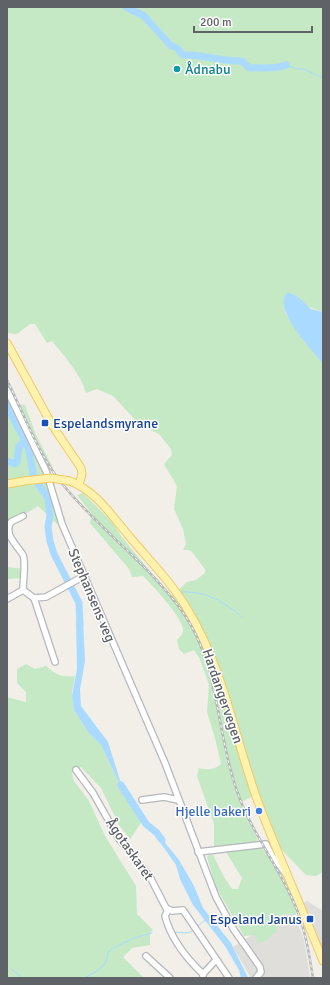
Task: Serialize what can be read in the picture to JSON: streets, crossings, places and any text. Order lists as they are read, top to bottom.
{
  "streets": {
    "main road": ["Hardangervegen"],
    "street": ["Stephansens veg", "Ågotaskaret"]
  },
  "places": {
    "other": ["Ådnabu", "Hjelle bakeri"],
    "transit": ["Espelandsmyrane", "Espeland Janus"]
  },
  "scale_bar": "200 m"
}
